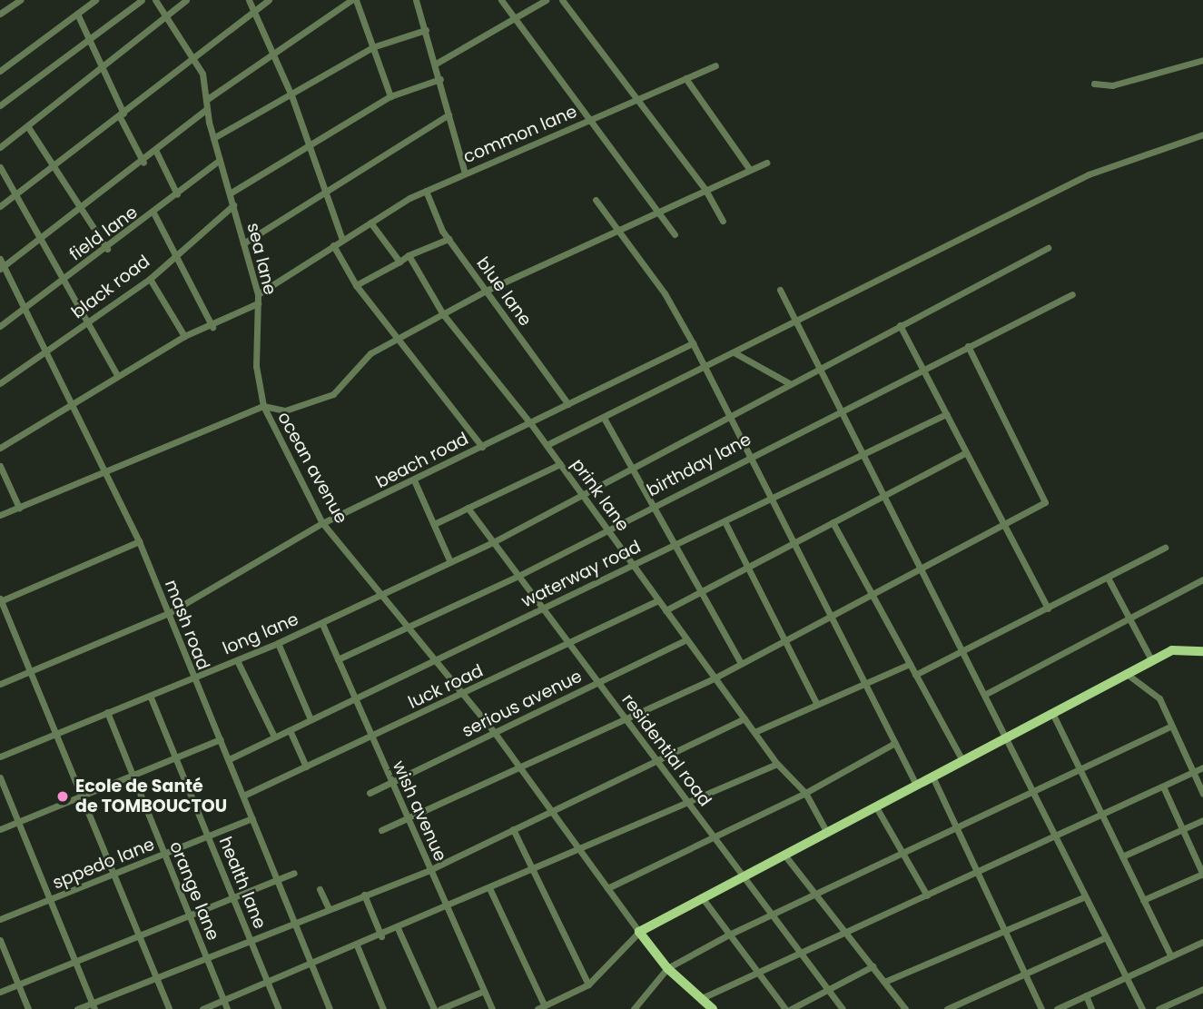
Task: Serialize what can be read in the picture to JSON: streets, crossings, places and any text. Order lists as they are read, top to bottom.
{
  "streets": {
    "street": [
      "common lane",
      "field lane",
      "sea lane",
      "black road",
      "blue lane",
      "beach road",
      "birthday lane",
      "ocean avenue",
      "prink lane",
      "waterway road",
      "mash road",
      "long lane",
      "luck road",
      "serious avenue",
      "residential road",
      "wish avenue",
      "sppedo lane",
      "health lane",
      "orange lane"
    ]
  },
  "crossings": [
    ["common lane", "sea lane"],
    ["common lane", "blue lane"],
    ["field lane", "sea lane"],
    ["field lane", "mash road"],
    ["sea lane", "black road"],
    ["sea lane", "ocean avenue"],
    ["black road", "mash road"],
    ["blue lane", "beach road"],
    ["blue lane", "ocean avenue"],
    ["beach road", "ocean avenue"],
    ["beach road", "prink lane"],
    ["beach road", "mash road"],
    ["birthday lane", "ocean avenue"],
    ["birthday lane", "prink lane"],
    ["birthday lane", "residential road"],
    ["birthday lane", "wish avenue"],
    ["ocean avenue", "prink lane"],
    ["ocean avenue", "waterway road"],
    ["ocean avenue", "long lane"],
    ["ocean avenue", "luck road"],
    ["ocean avenue", "serious avenue"],
    ["prink lane", "waterway road"],
    ["prink lane", "long lane"],
    ["prink lane", "luck road"],
    ["prink lane", "serious avenue"],
    ["waterway road", "mash road"],
    ["waterway road", "residential road"],
    ["waterway road", "wish avenue"],
    ["mash road", "long lane"],
    ["mash road", "luck road"],
    ["mash road", "sppedo lane"],
    ["long lane", "residential road"],
    ["long lane", "wish avenue"],
    ["long lane", "health lane"],
    ["long lane", "orange lane"],
    ["luck road", "residential road"],
    ["luck road", "wish avenue"],
    ["serious avenue", "residential road"],
    ["serious avenue", "wish avenue"],
    ["sppedo lane", "health lane"],
    ["sppedo lane", "orange lane"]
  ],
  "places": ["Ecole de Santé de TOMBOUCTOU"]
}
